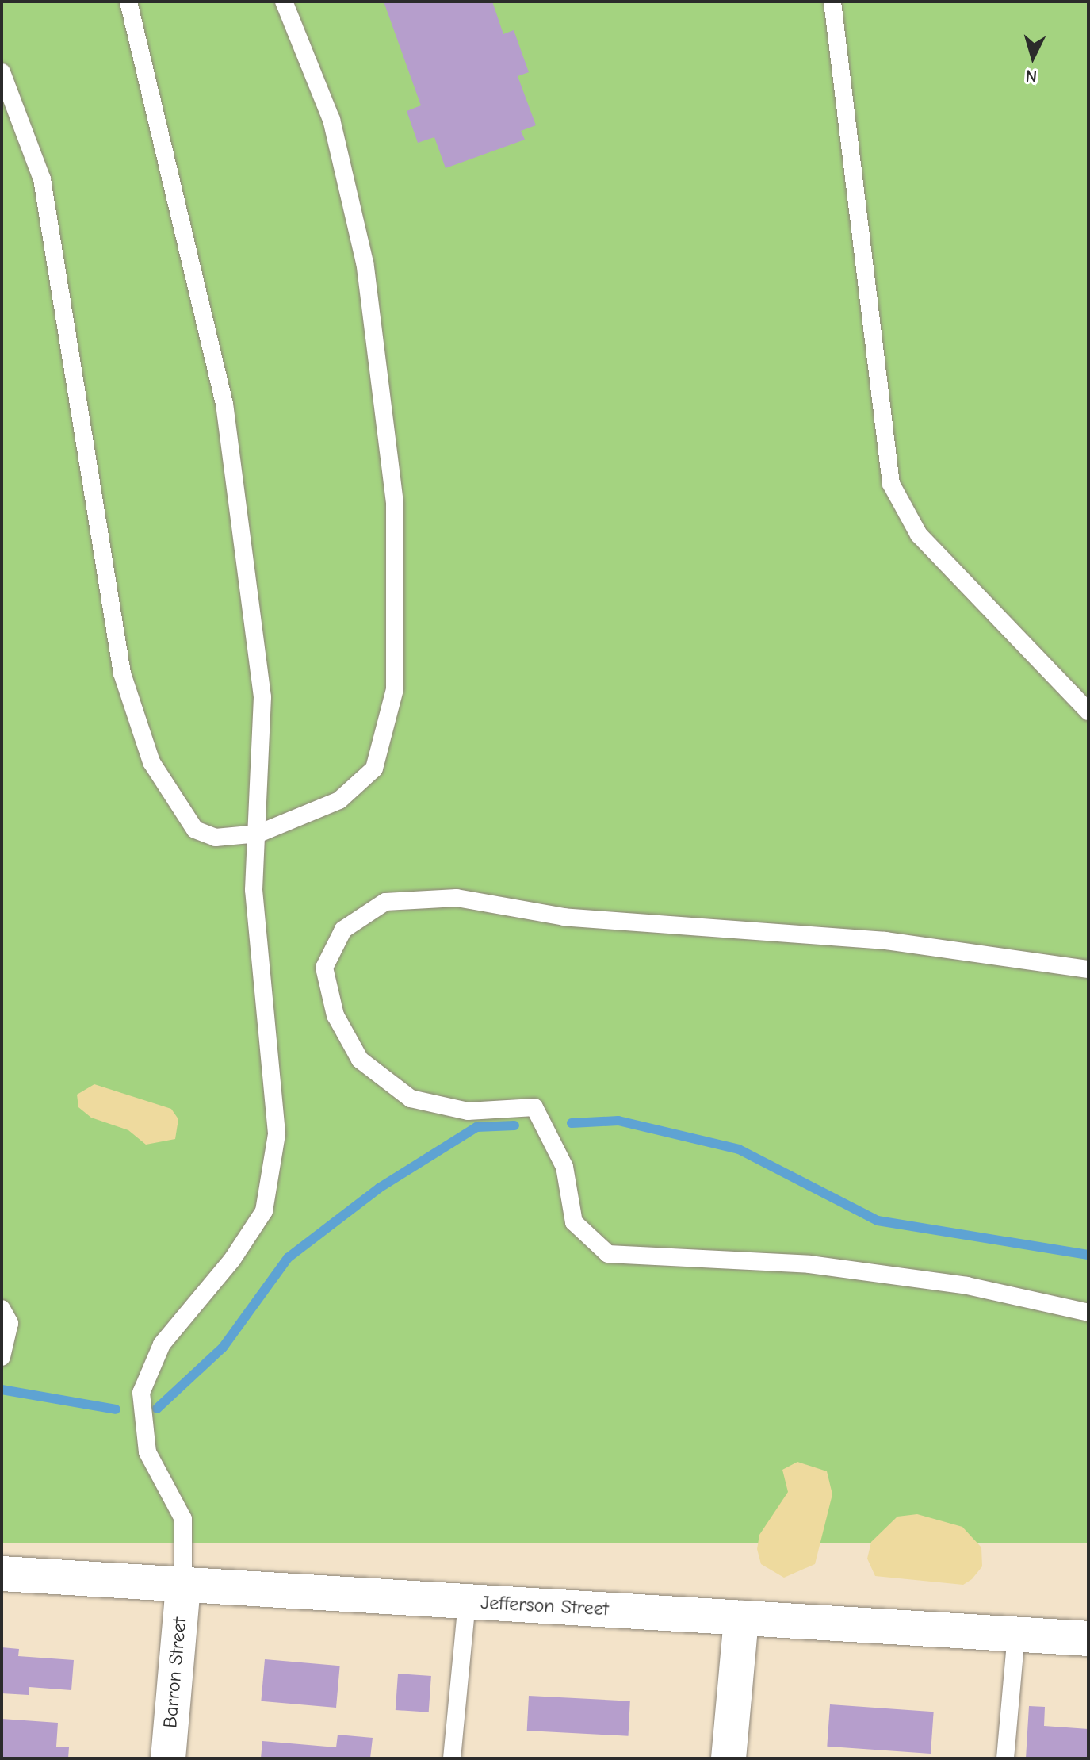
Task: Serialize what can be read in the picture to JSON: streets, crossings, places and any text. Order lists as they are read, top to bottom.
{
  "streets": {
    "street": ["Jefferson Street", "Barron Street"]
  },
  "crossings": [
    ["Jefferson Street", "Barron Street"]
  ],
  "north": "bottom"
}
